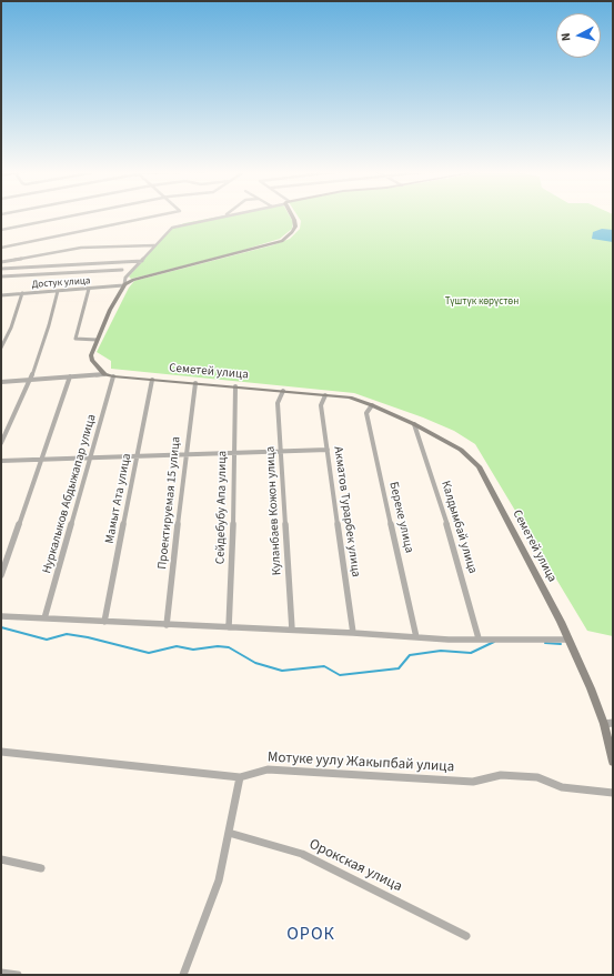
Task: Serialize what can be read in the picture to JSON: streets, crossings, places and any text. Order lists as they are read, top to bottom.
{
  "streets": {
    "street": [
      "Достук улица",
      "Семетей улица",
      "Нуркалыков Абдыжапар улица",
      "Мамыт Ата улица",
      "Проектируемая 15 улица",
      "Сейдебубу Апа улица",
      "Куланбаев Кожон улица",
      "Акматов Турарбек улица",
      "Береке улица",
      "Калдымбай улица",
      "Мотуке уулу Жакыпбай улица",
      "Орокская улица"
    ]
  },
  "crossings": [
    ["Семетей улица", "Нуркалыков Абдыжапар улица"],
    ["Семетей улица", "Мамыт Ата улица"],
    ["Семетей улица", "Проектируемая 15 улица"],
    ["Семетей улица", "Сейдебубу Апа улица"],
    ["Семетей улица", "Куланбаев Кожон улица"],
    ["Семетей улица", "Акматов Турарбек улица"],
    ["Семетей улица", "Береке улица"],
    ["Семетей улица", "Калдымбай улица"]
  ],
  "districts": ["ОРОК"],
  "parks": ["Түштүк көрүстөн"],
  "north": "left"
}
